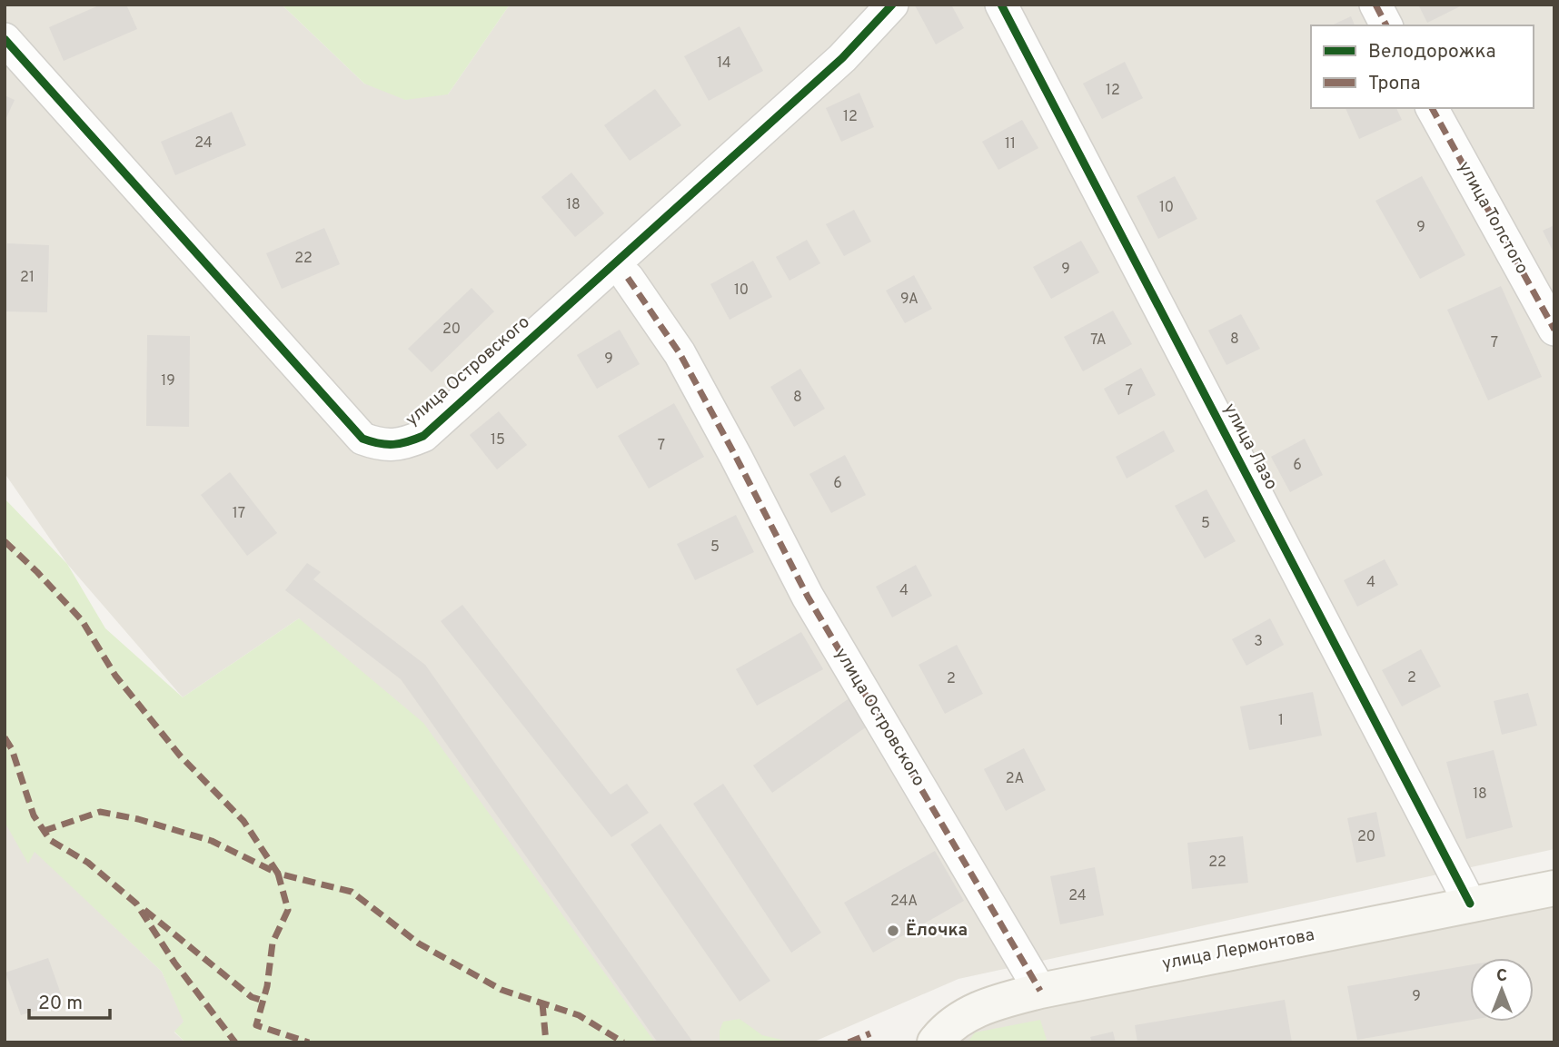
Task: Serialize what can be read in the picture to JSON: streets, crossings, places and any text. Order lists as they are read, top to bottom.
{
  "streets": {
    "main road": ["улица Лермонтова"],
    "street": ["улица Толстого", "улица Островского", "улица Лазо"]
  },
  "crossings": [
    ["улица Островского", "улица Лермонтова"],
    ["улица Лазо", "улица Лермонтова"]
  ],
  "places": ["Ёлочка"],
  "house_numbers": [
    "14",
    "12",
    "12",
    "24",
    "11",
    "18",
    "10",
    "9",
    "22",
    "9",
    "21",
    "10",
    "9А",
    "20",
    "8",
    "7А",
    "7",
    "9",
    "19",
    "7",
    "8",
    "15",
    "7",
    "6",
    "6",
    "17",
    "5",
    "5",
    "4",
    "4",
    "3",
    "2",
    "2",
    "1",
    "2А",
    "18",
    "20",
    "22",
    "24",
    "24А",
    "9"
  ],
  "legend": ["Велодорожка", "Тропа"],
  "scale_bar": "20 m",
  "north": "top"
}
